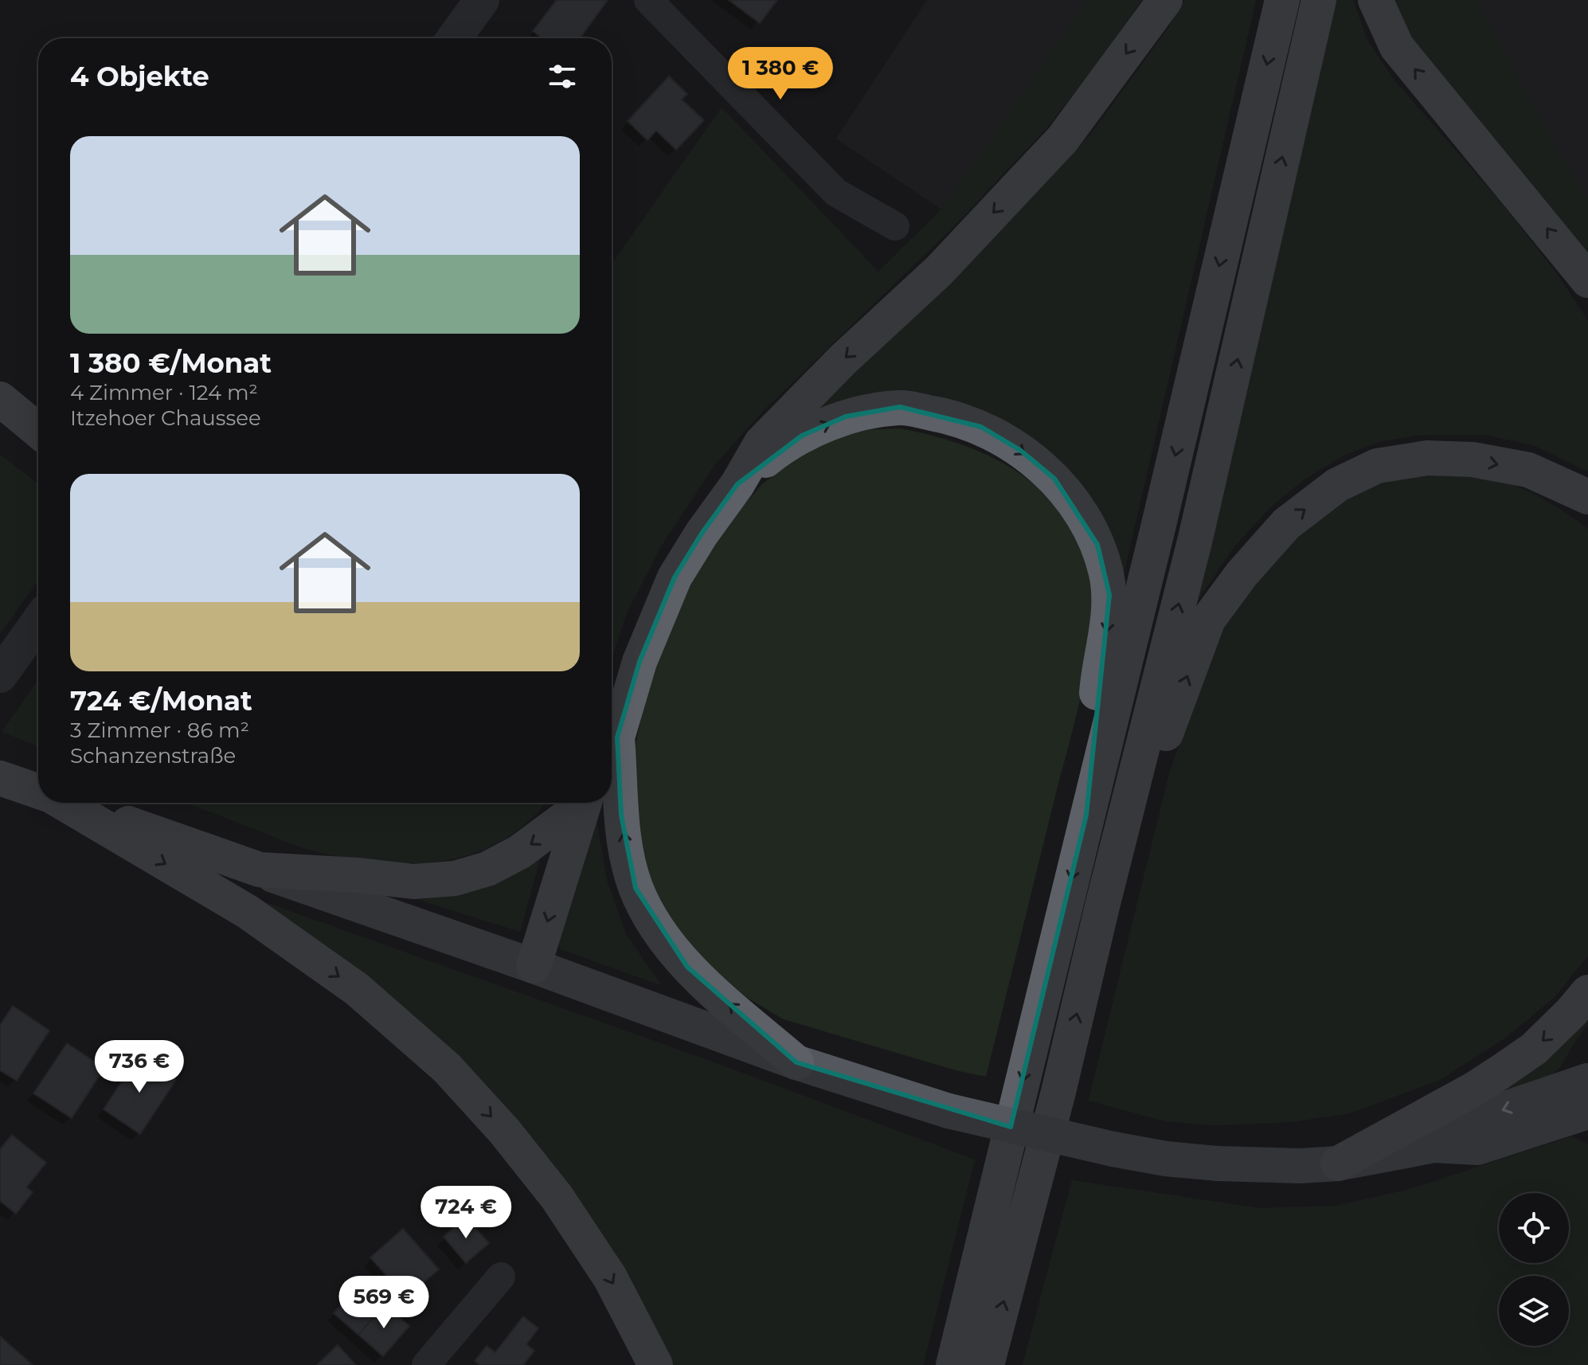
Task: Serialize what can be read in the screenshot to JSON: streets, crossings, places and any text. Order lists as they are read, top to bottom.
{
  "page": {
    "heading": "4 Objekte",
    "price": [
      "1 380 €",
      "736 €",
      "724 €",
      "569 €"
    ],
    "list": [
      {
        "name": "1 380 €/Monat",
        "note": "4 Zimmer · 124 m² · Itzehoer Chaussee"
      },
      {
        "name": "724 €/Monat",
        "note": "3 Zimmer · 86 m² · Schanzenstraße"
      }
    ]
  }
}
